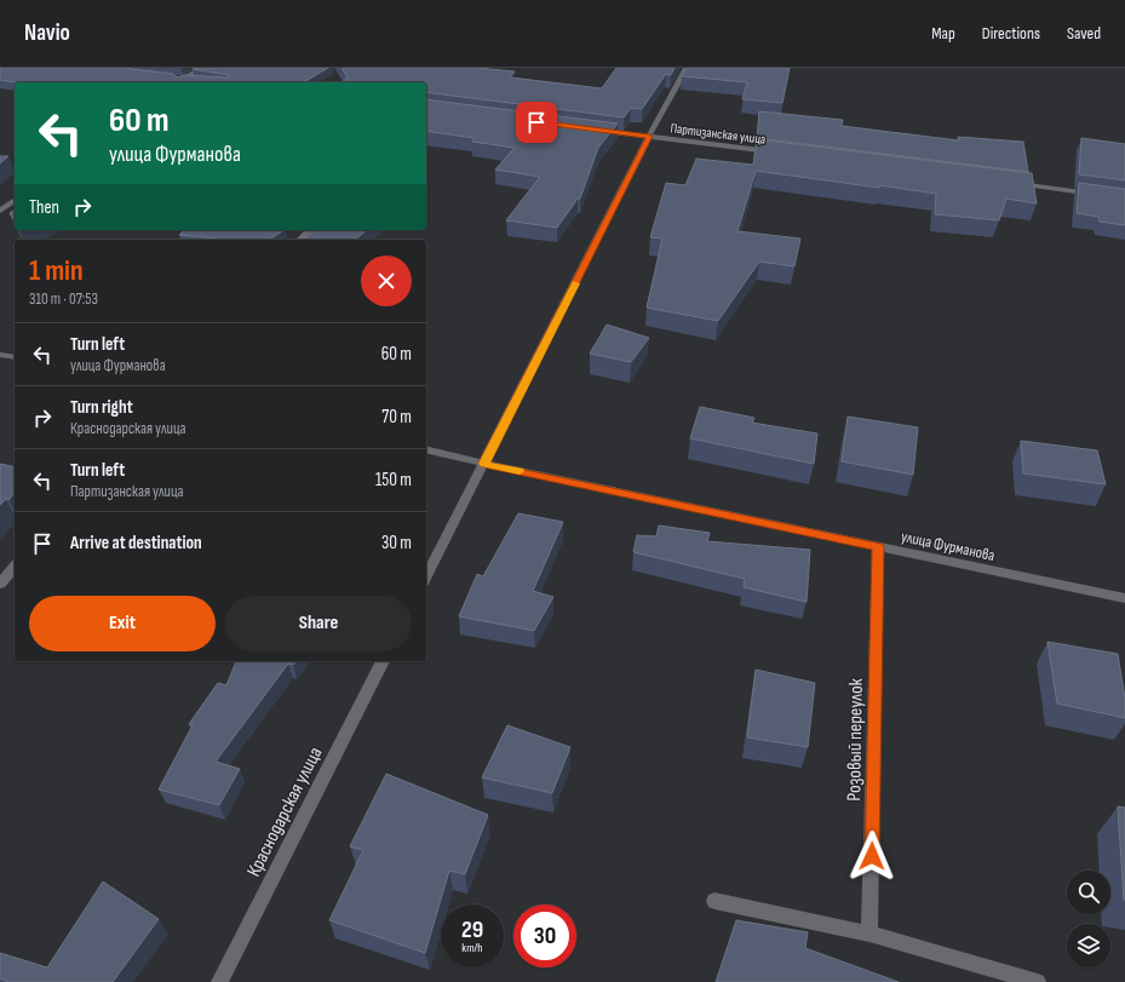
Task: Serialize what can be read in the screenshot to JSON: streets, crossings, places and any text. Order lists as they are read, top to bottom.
{
  "streets": {
    "street": [
      "Партизанская улица",
      "улица Фурманова",
      "Розовый переулок",
      "Краснодарская улица"
    ]
  },
  "crossings": [
    ["улица Фурманова", "Розовый переулок"]
  ],
  "page": {
    "header": "Navio",
    "nav": ["Map", "Directions", "Saved"],
    "turn": ["60 m", "улица Фурманова"],
    "then": "Then",
    "heading": ["1 min", "310 m · 07:53"],
    "list": [
      {
        "name": "Turn left",
        "note": "улица Фурманова",
        "value": "60 m"
      },
      {
        "name": "Turn right",
        "note": "Краснодарская улица",
        "value": "70 m"
      },
      {
        "name": "Turn left",
        "note": "Партизанская улица",
        "value": "150 m"
      },
      {
        "name": "Arrive at destination",
        "value": "30 m"
      }
    ],
    "buttons": ["Exit", "Share"],
    "speed": "29 km/h",
    "limit": "30"
  }
}
